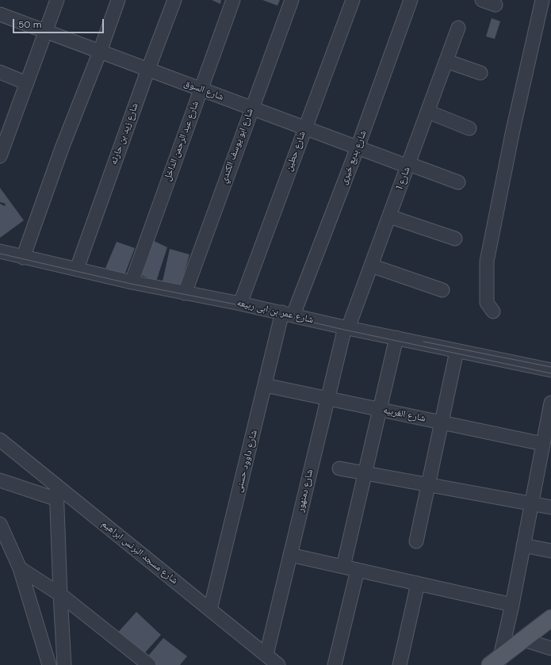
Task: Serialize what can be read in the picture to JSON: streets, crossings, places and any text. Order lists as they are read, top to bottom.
{
  "streets": {
    "street": [
      "شارع السوق",
      "شارع زيد بن حارثه",
      "شارع عبد الرحمن الداخل",
      "شارع ابو يوسف الكندي",
      "شارع حطين",
      "شارع بديع خيرى",
      "شارع 1",
      "شارع عمر بن ابى ربيعه",
      "شارع الغربيه",
      "شارع داوود حسنى",
      "شارع دمنهور",
      "شارع مسجد البرنس ابراهيم"
    ]
  },
  "crossings": [
    ["شارع السوق", "شارع زيد بن حارثه"],
    ["شارع السوق", "شارع عبد الرحمن الداخل"],
    ["شارع السوق", "شارع ابو يوسف الكندي"],
    ["شارع السوق", "شارع حطين"],
    ["شارع السوق", "شارع بديع خيرى"],
    ["شارع السوق", "شارع 1"],
    ["شارع زيد بن حارثه", "شارع عمر بن ابى ربيعه"],
    ["شارع عبد الرحمن الداخل", "شارع عمر بن ابى ربيعه"],
    ["شارع ابو يوسف الكندي", "شارع عمر بن ابى ربيعه"],
    ["شارع حطين", "شارع عمر بن ابى ربيعه"],
    ["شارع بديع خيرى", "شارع عمر بن ابى ربيعه"],
    ["شارع بديع خيرى", "شارع داوود حسنى"],
    ["شارع 1", "شارع عمر بن ابى ربيعه"],
    ["شارع 1", "شارع دمنهور"],
    ["شارع عمر بن ابى ربيعه", "شارع داوود حسنى"],
    ["شارع عمر بن ابى ربيعه", "شارع دمنهور"],
    ["شارع الغربيه", "شارع داوود حسنى"],
    ["شارع الغربيه", "شارع دمنهور"],
    ["شارع داوود حسنى", "شارع مسجد البرنس ابراهيم"],
    ["شارع دمنهور", "شارع مسجد البرنس ابراهيم"]
  ],
  "scale_bar": "50 m"
}
